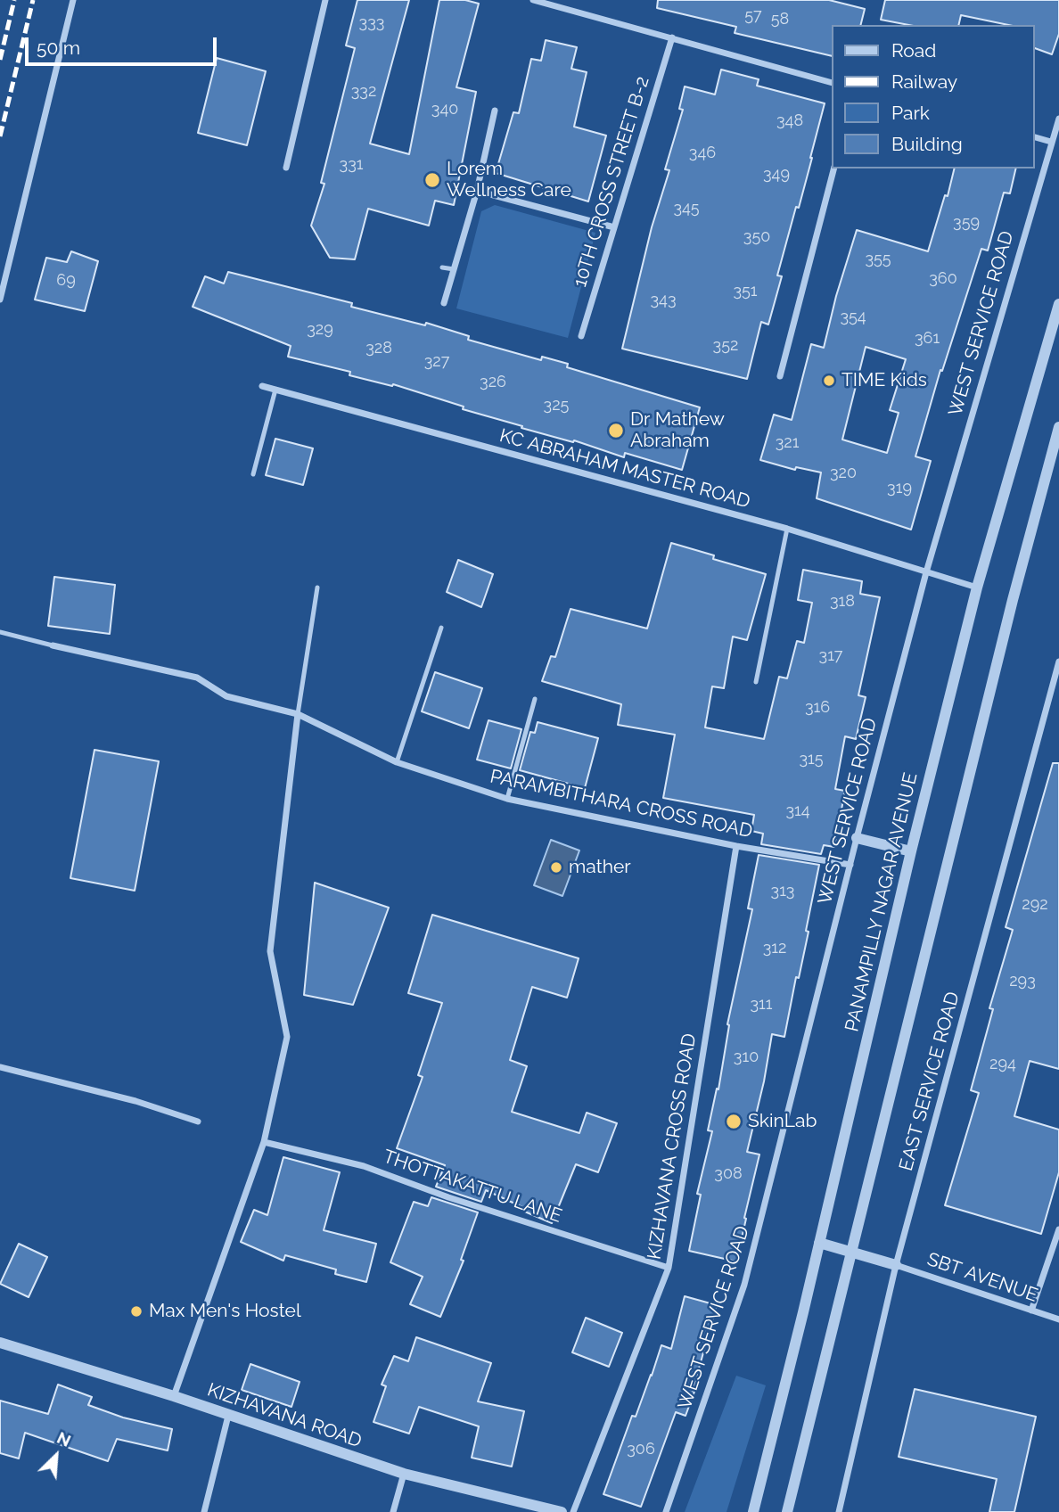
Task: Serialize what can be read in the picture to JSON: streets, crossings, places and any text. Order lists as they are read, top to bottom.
{
  "streets": {
    "street": [
      "10TH CROSS STREET B-2",
      "WEST SERVICE ROAD",
      "KC ABRAHAM MASTER ROAD",
      "PARAMBITHARA CROSS ROAD",
      "PANAMPILLY NAGAR AVENUE",
      "EAST SERVICE ROAD",
      "KIZHAVANA CROSS ROAD",
      "THOTTAKATTU LANE",
      "SBT AVENUE",
      "KIZHAVANA ROAD"
    ]
  },
  "crossings": [
    ["WEST SERVICE ROAD", "KC ABRAHAM MASTER ROAD"],
    ["WEST SERVICE ROAD", "PARAMBITHARA CROSS ROAD"],
    ["KC ABRAHAM MASTER ROAD", "PANAMPILLY NAGAR AVENUE"],
    ["PARAMBITHARA CROSS ROAD", "KIZHAVANA CROSS ROAD"],
    ["EAST SERVICE ROAD", "SBT AVENUE"],
    ["KIZHAVANA CROSS ROAD", "THOTTAKATTU LANE"]
  ],
  "places": [
    "Lorem Wellness Care",
    "TIME Kids",
    "Dr Mathew Abraham",
    "mather",
    "SkinLab",
    "Max Men's Hostel"
  ],
  "house_numbers": [
    "57",
    "58",
    "333",
    "332",
    "340",
    "348",
    "346",
    "331",
    "349",
    "345",
    "359",
    "350",
    "355",
    "360",
    "69",
    "351",
    "343",
    "354",
    "329",
    "361",
    "352",
    "328",
    "327",
    "326",
    "325",
    "321",
    "320",
    "319",
    "318",
    "317",
    "316",
    "315",
    "314",
    "313",
    "292",
    "312",
    "293",
    "311",
    "310",
    "294",
    "308",
    "306"
  ],
  "legend": [
    "Road",
    "Railway",
    "Park",
    "Building"
  ],
  "scale_bar": "50 m",
  "north": "top right"
}
